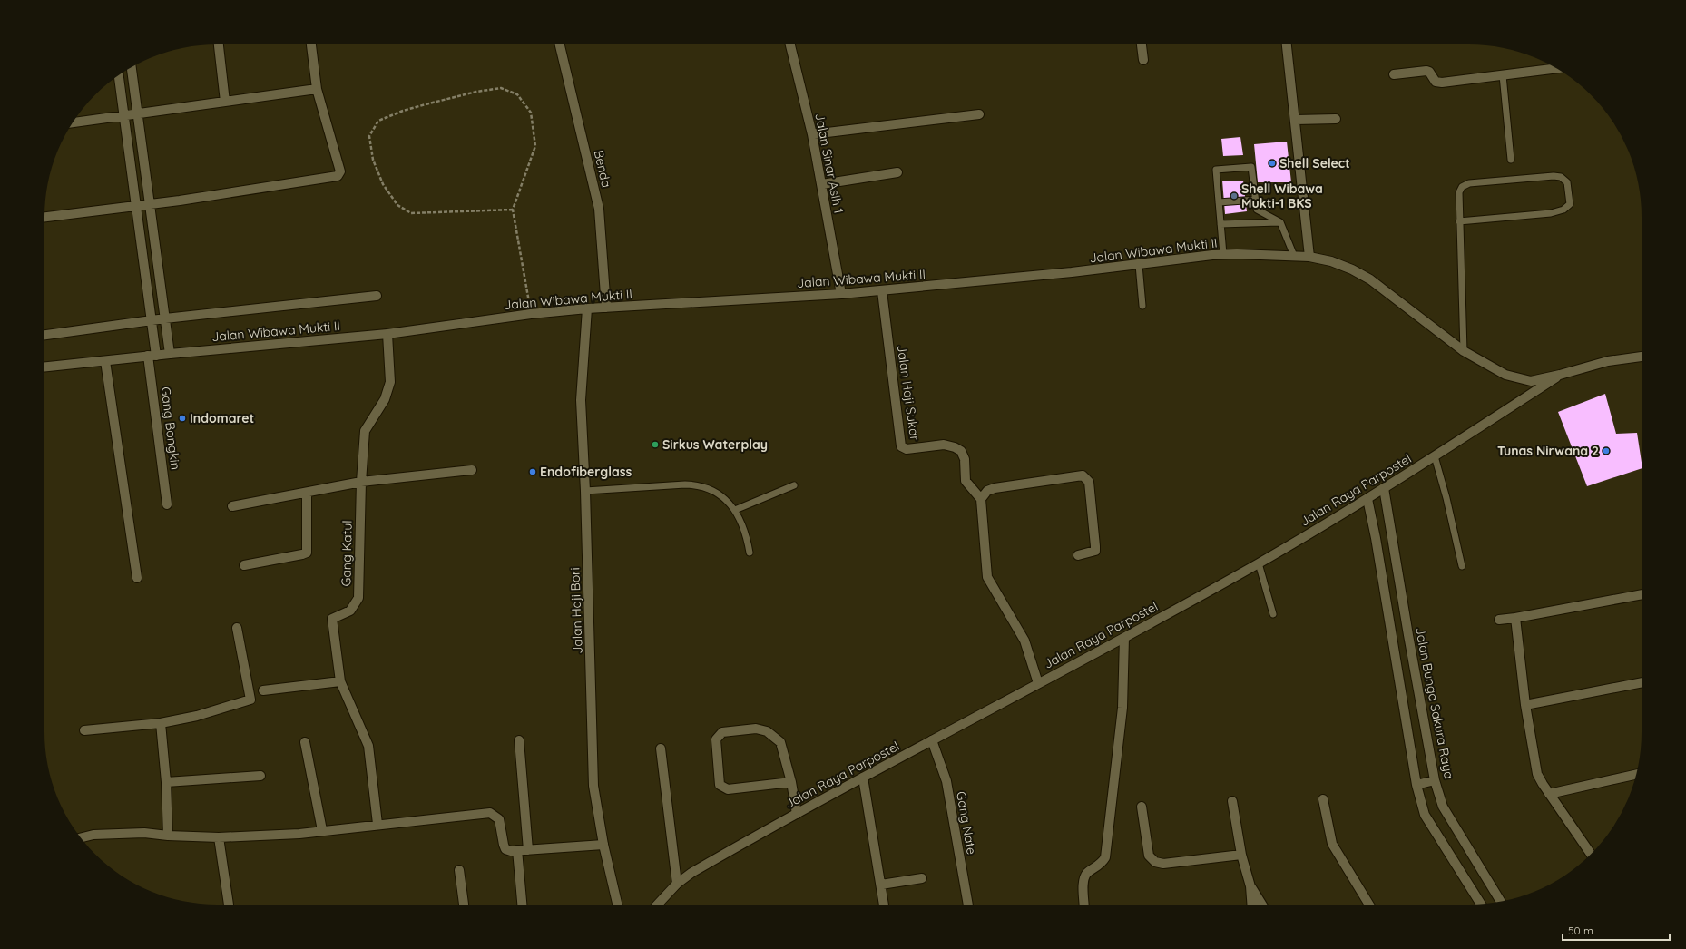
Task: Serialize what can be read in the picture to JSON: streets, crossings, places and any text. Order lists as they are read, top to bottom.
{
  "streets": {
    "street": [
      "Jalan Sinar Asih 1",
      "Benda",
      "Jalan Wibawa Mukti II",
      "Jalan Haji Sukar",
      "Gang Bongkin",
      "Jalan Raya Parpostel",
      "Gang Katul",
      "Jalan Haji Bori",
      "Jalan Bunga Sakura Raya",
      "Gang Nate"
    ]
  },
  "crossings": [
    ["Jalan Sinar Asih 1", "Jalan Wibawa Mukti II"],
    ["Benda", "Jalan Wibawa Mukti II"],
    ["Jalan Wibawa Mukti II", "Jalan Haji Sukar"],
    ["Jalan Wibawa Mukti II", "Gang Bongkin"],
    ["Jalan Wibawa Mukti II", "Jalan Raya Parpostel"],
    ["Jalan Wibawa Mukti II", "Gang Katul"],
    ["Jalan Wibawa Mukti II", "Jalan Haji Bori"],
    ["Jalan Raya Parpostel", "Jalan Bunga Sakura Raya"],
    ["Jalan Raya Parpostel", "Gang Nate"]
  ],
  "places": [
    "Shell Select",
    "Shell Wibawa Mukti-1 BKS",
    "Indomaret",
    "Sirkus Waterplay",
    "Tunas Nirwana 2",
    "Endofiberglass"
  ],
  "scale_bar": "50 m"
}
